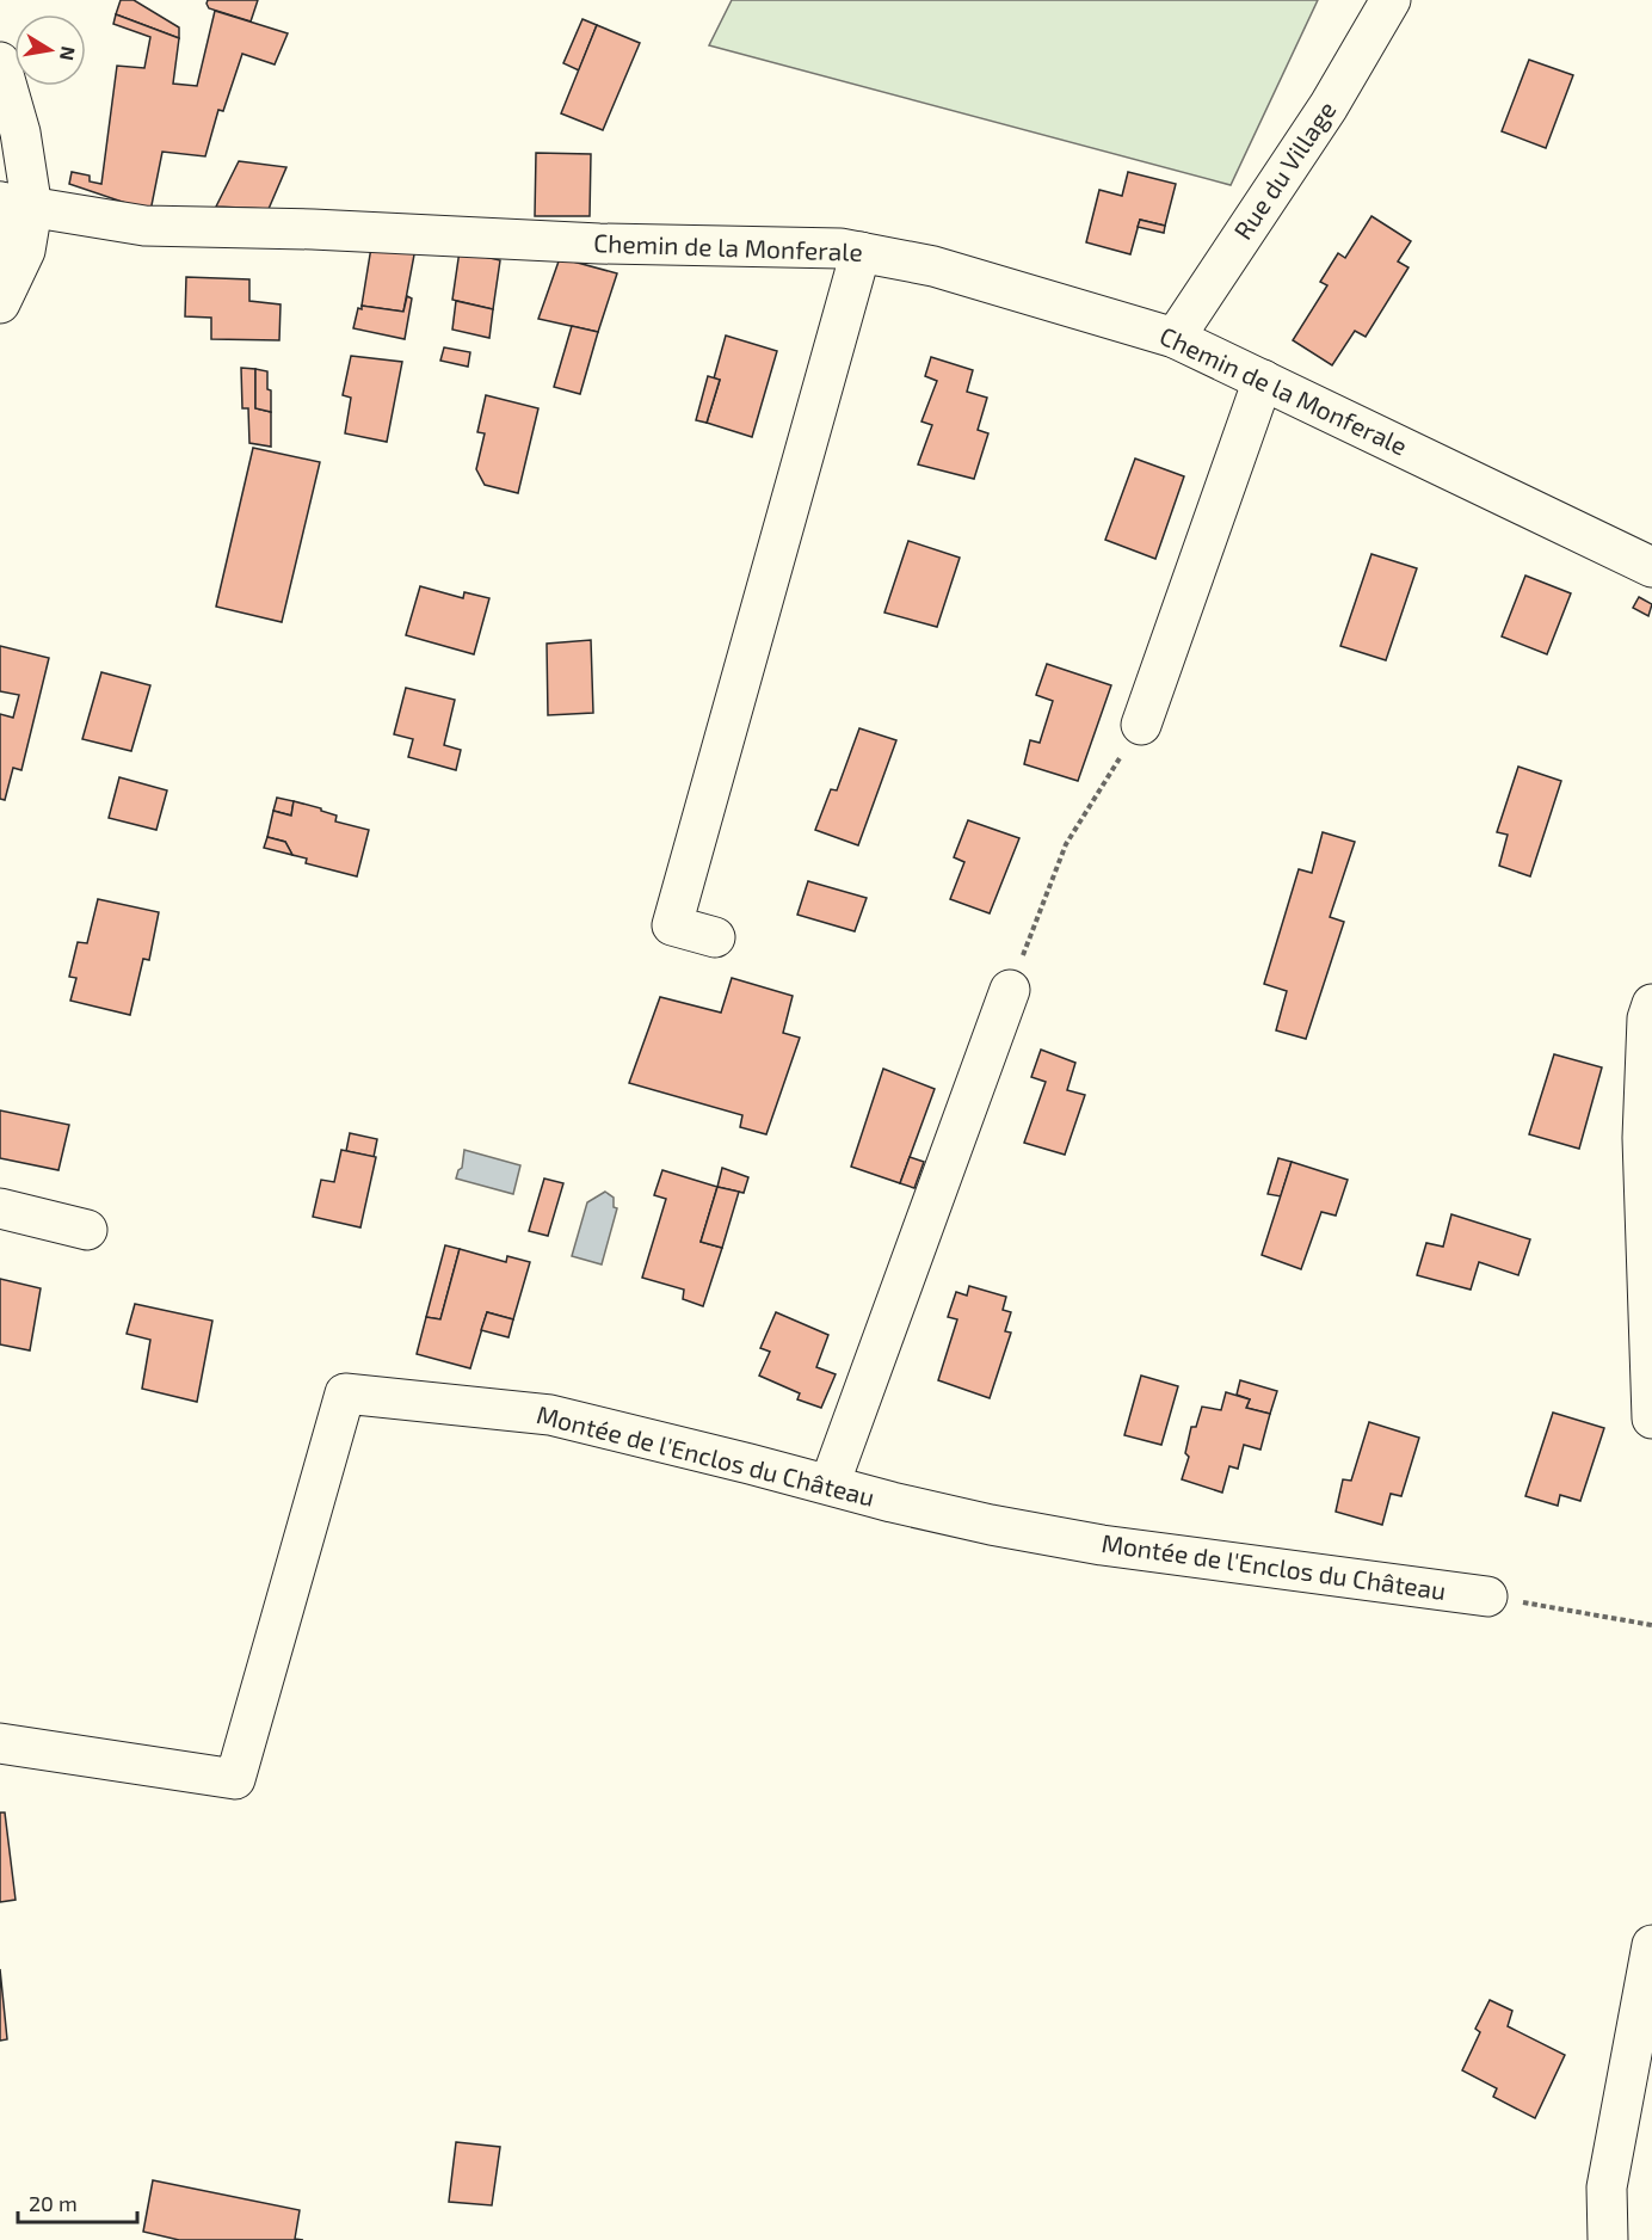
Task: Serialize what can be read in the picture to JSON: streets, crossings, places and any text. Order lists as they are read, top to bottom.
{
  "streets": {
    "street": ["Rue du Village", "Chemin de la Monferale", "Montée de l'Enclos du Château"]
  },
  "crossings": [
    ["Rue du Village", "Chemin de la Monferale"]
  ],
  "scale_bar": "20 m",
  "north": "right"
}
